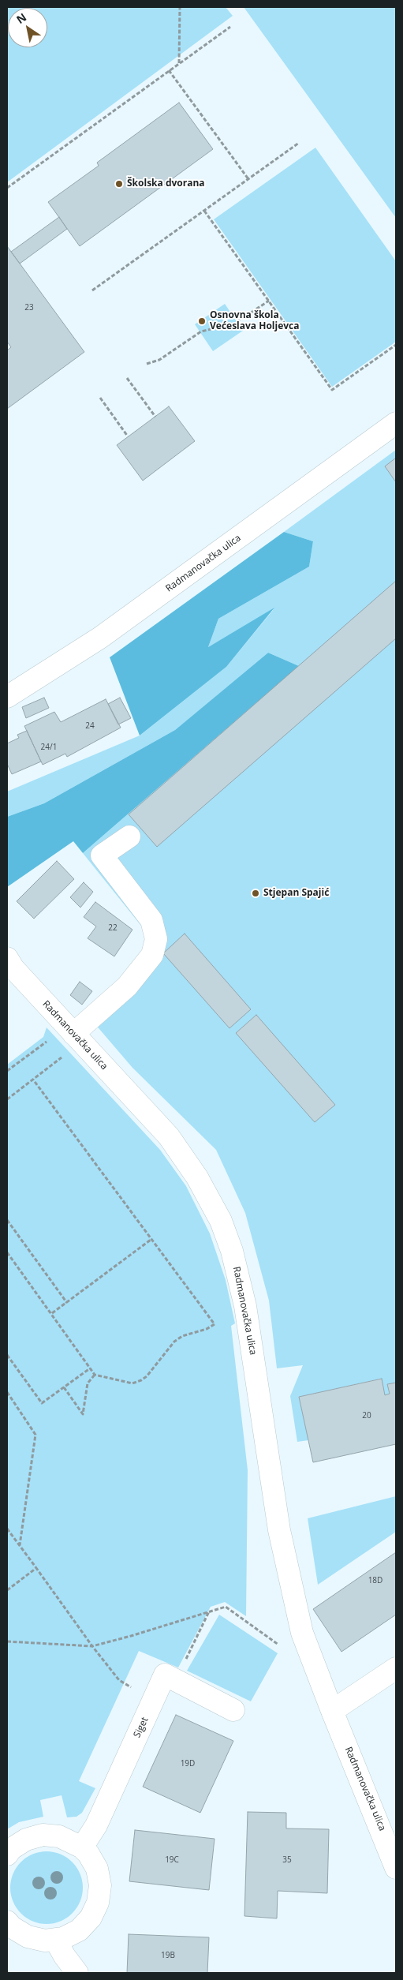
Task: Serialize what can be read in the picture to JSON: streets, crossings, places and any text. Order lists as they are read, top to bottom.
{
  "streets": {
    "street": ["Radmanovačka ulica", "Siget"]
  },
  "places": ["Školska dvorana", "Osnovna škola Većeslava Holjevca", "Stjepan Spajić"],
  "house_numbers": [
    "23",
    "24",
    "24/1",
    "22",
    "20",
    "18D",
    "19D",
    "19C",
    "35",
    "19B"
  ],
  "north": "top left"
}
